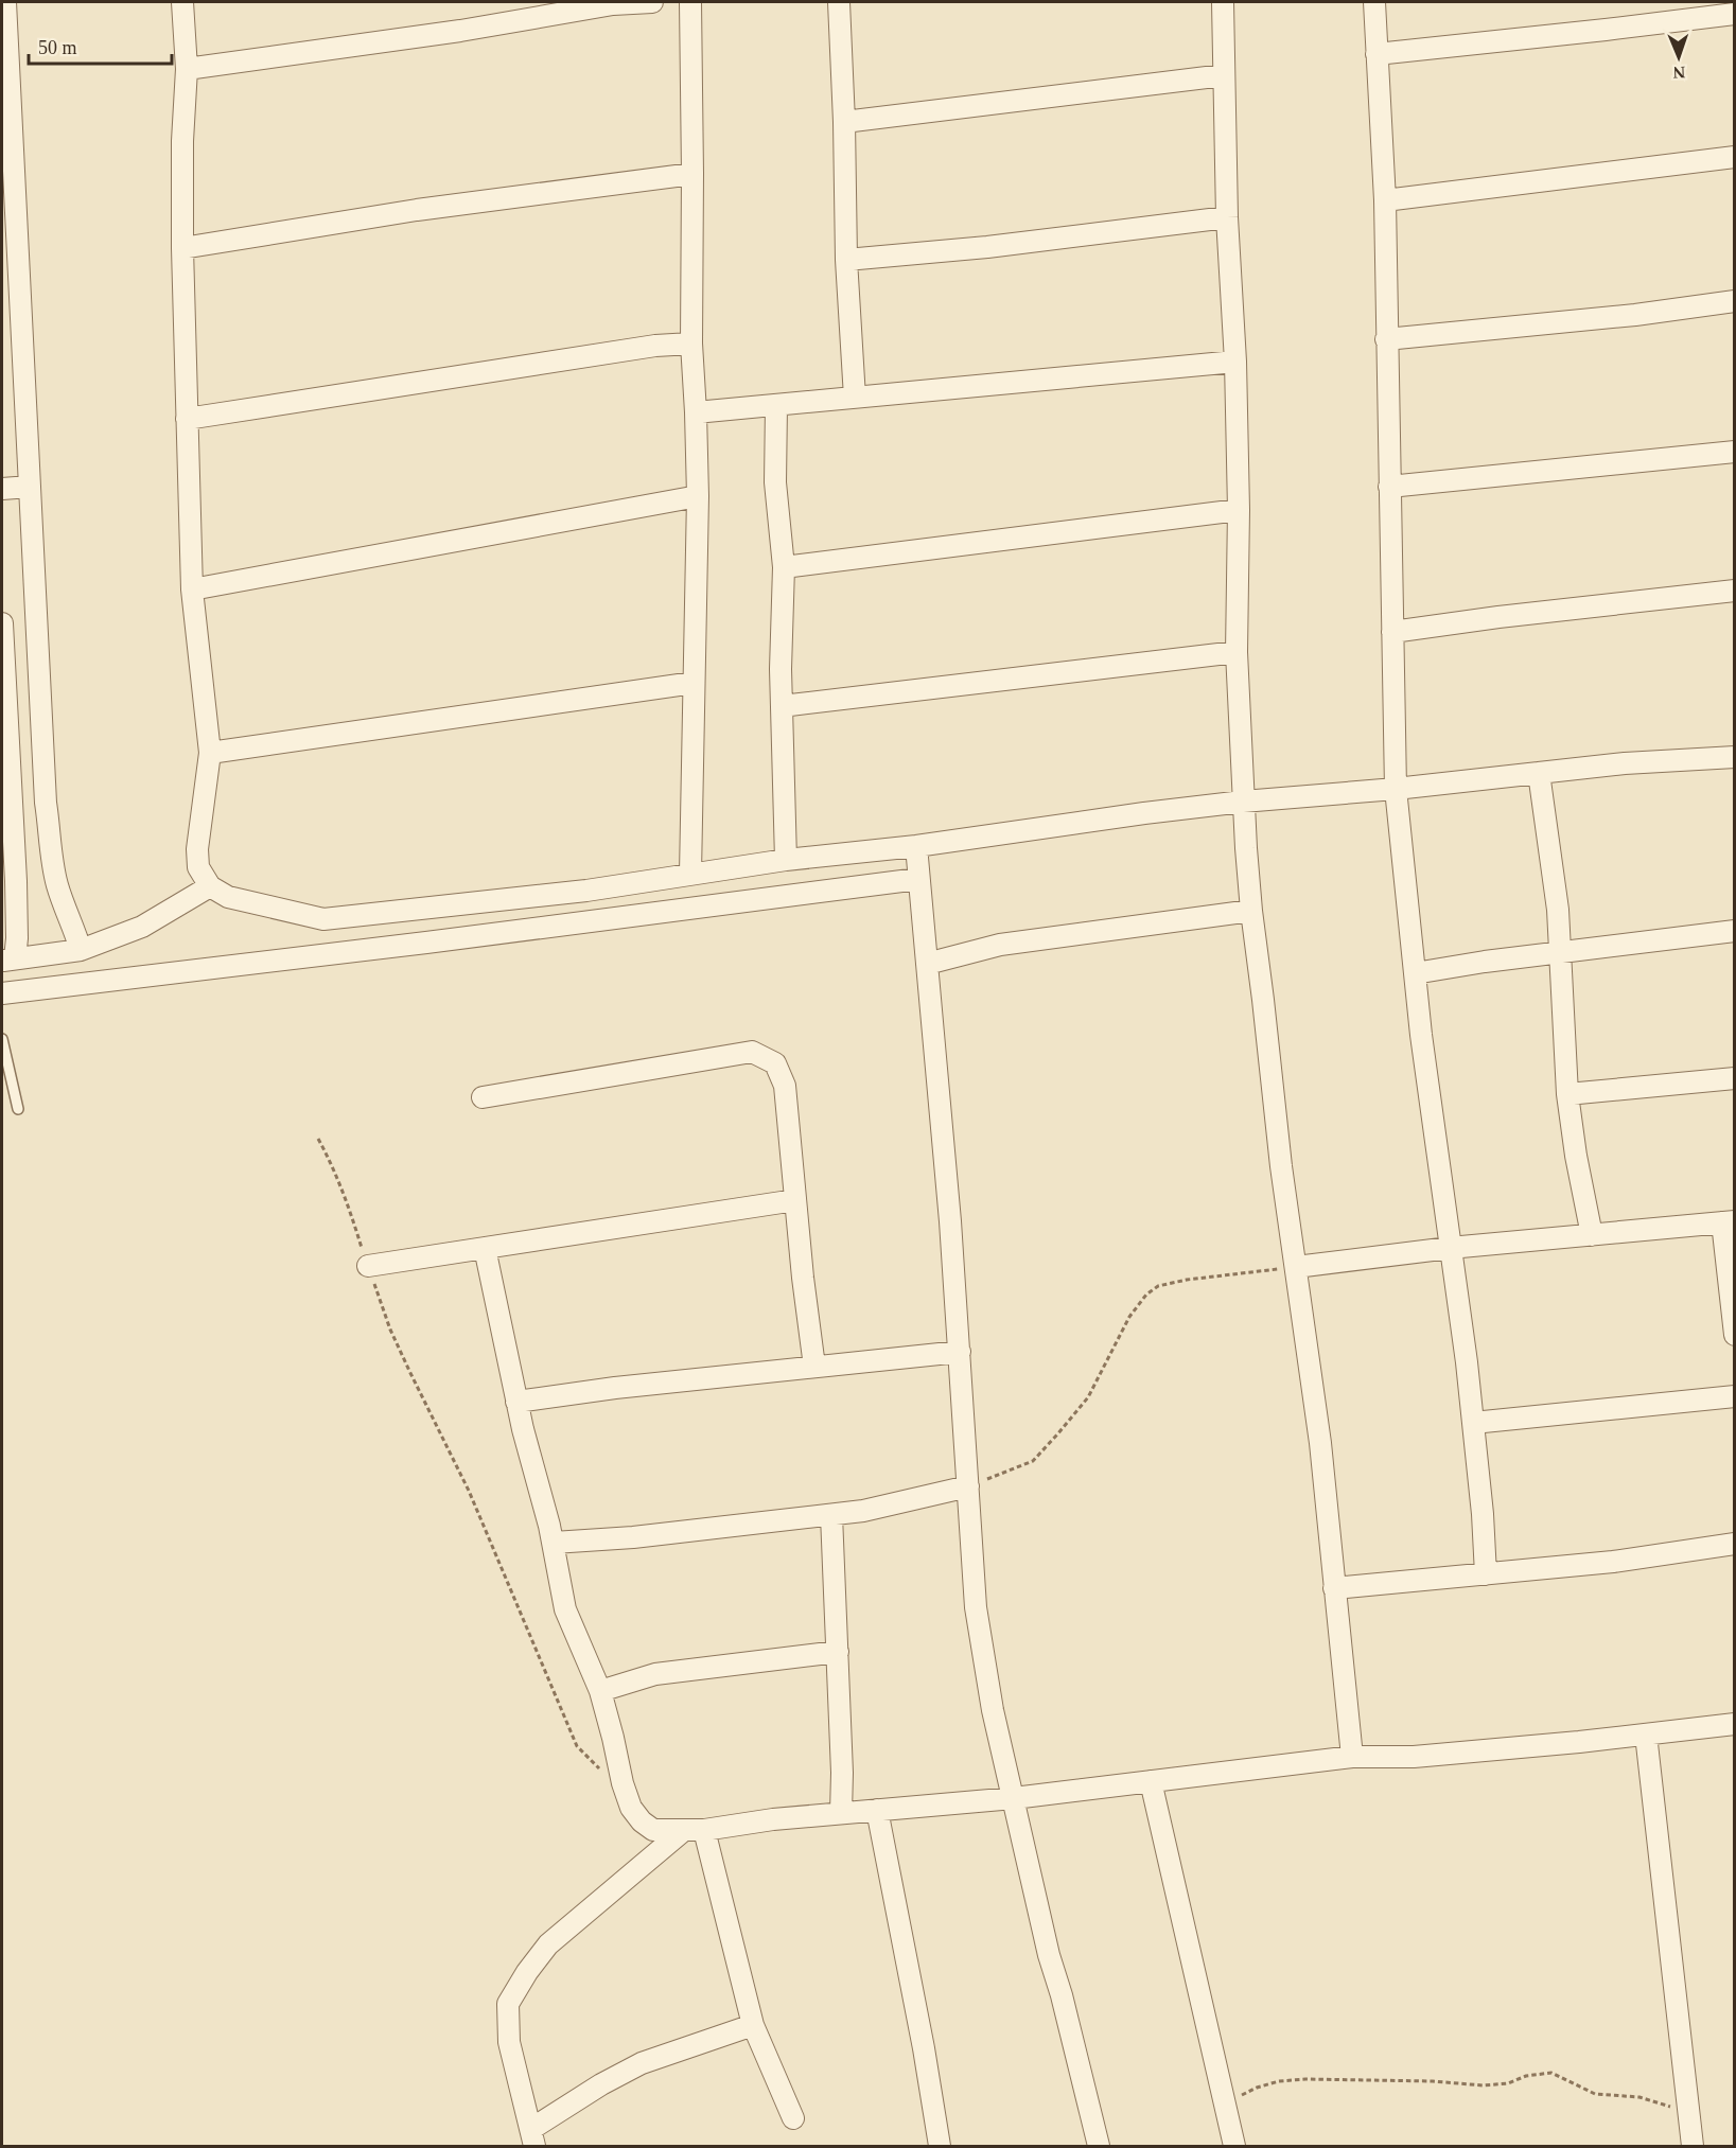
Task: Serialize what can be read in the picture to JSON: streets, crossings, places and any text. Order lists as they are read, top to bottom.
{
  "scale_bar": "50 m",
  "north": "bottom"
}
